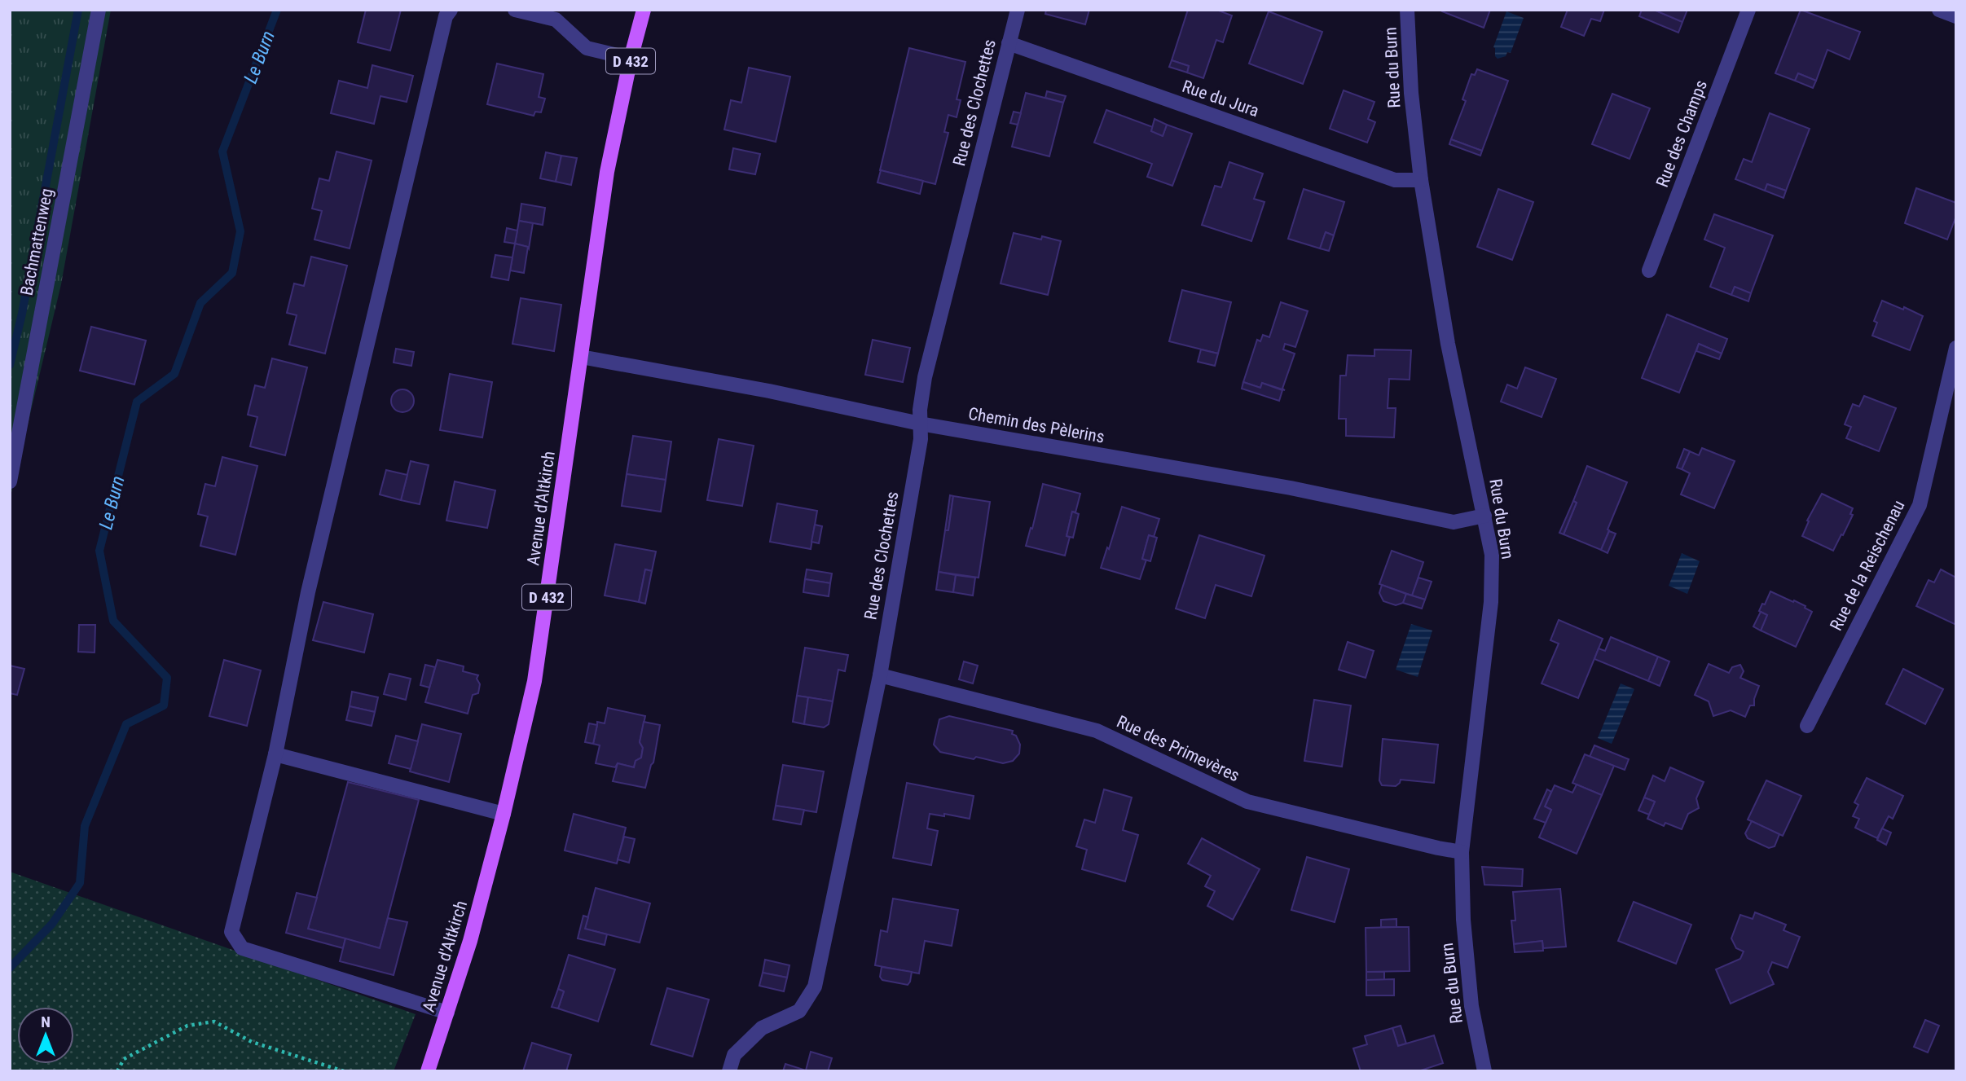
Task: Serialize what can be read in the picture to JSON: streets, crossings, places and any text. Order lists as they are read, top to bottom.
{
  "streets": {
    "main road": ["D 432", "Avenue d'Altkirch"],
    "street": [
      "Rue du Burn",
      "Rue du Jura",
      "Rue des Clochettes",
      "Rue des Champs",
      "Bachmattenweg",
      "Chemin des Pèlerins",
      "Rue de la Reischenau",
      "Rue des Primevères"
    ]
  },
  "crossings": [
    ["Rue du Burn", "Rue du Jura"],
    ["Rue du Burn", "Chemin des Pèlerins"],
    ["Rue du Burn", "Rue des Primevères"],
    ["Rue du Jura", "Rue des Clochettes"],
    ["Rue des Clochettes", "Chemin des Pèlerins"],
    ["Rue des Clochettes", "Rue des Primevères"],
    ["Chemin des Pèlerins", "Avenue d'Altkirch"]
  ],
  "water": ["Le Burn"],
  "north": "top"
}
